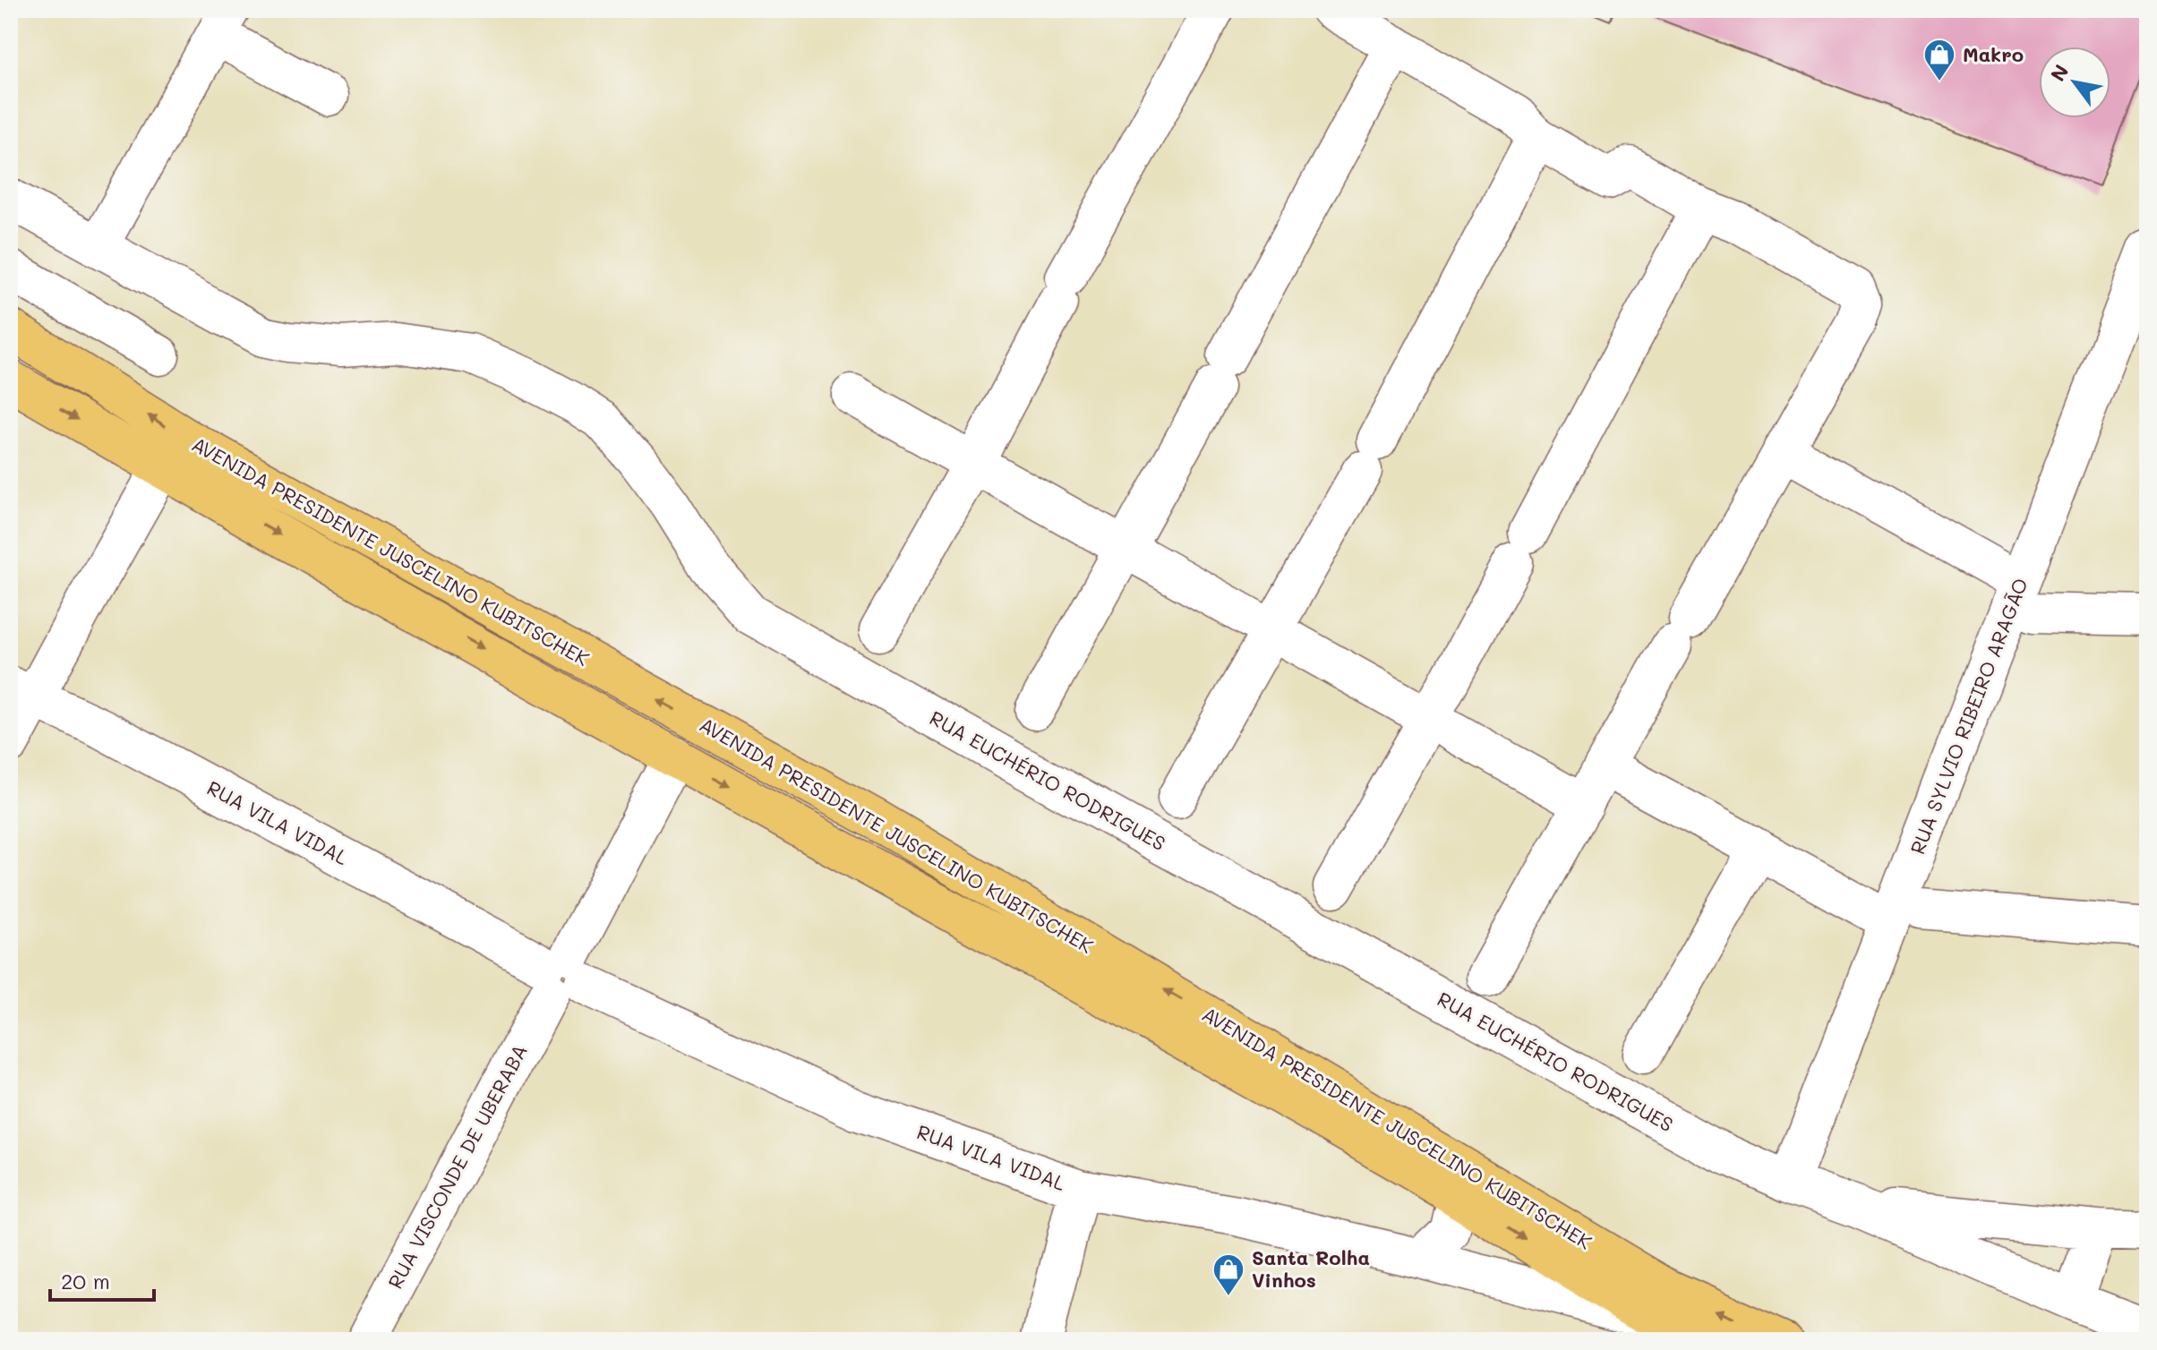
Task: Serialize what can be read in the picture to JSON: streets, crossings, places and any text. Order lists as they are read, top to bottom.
{
  "streets": {
    "highway": ["AVENIDA PRESIDENTE JUSCELINO KUBITSCHEK"],
    "street": [
      "RUA SYLVIO RIBEIRO ARAGÃO",
      "RUA EUCHÉRIO RODRIGUES",
      "RUA VILA VIDAL",
      "RUA VISCONDE DE UBERABA"
    ]
  },
  "crossings": [
    ["AVENIDA PRESIDENTE JUSCELINO KUBITSCHEK", "RUA VILA VIDAL"],
    ["AVENIDA PRESIDENTE JUSCELINO KUBITSCHEK", "RUA VISCONDE DE UBERABA"],
    ["RUA SYLVIO RIBEIRO ARAGÃO", "RUA EUCHÉRIO RODRIGUES"],
    ["RUA VILA VIDAL", "RUA VISCONDE DE UBERABA"]
  ],
  "places": {
    "shop": ["Makro", "Santa Rolha Vinhos"]
  },
  "scale_bar": "20 m",
  "north": "top left"
}
